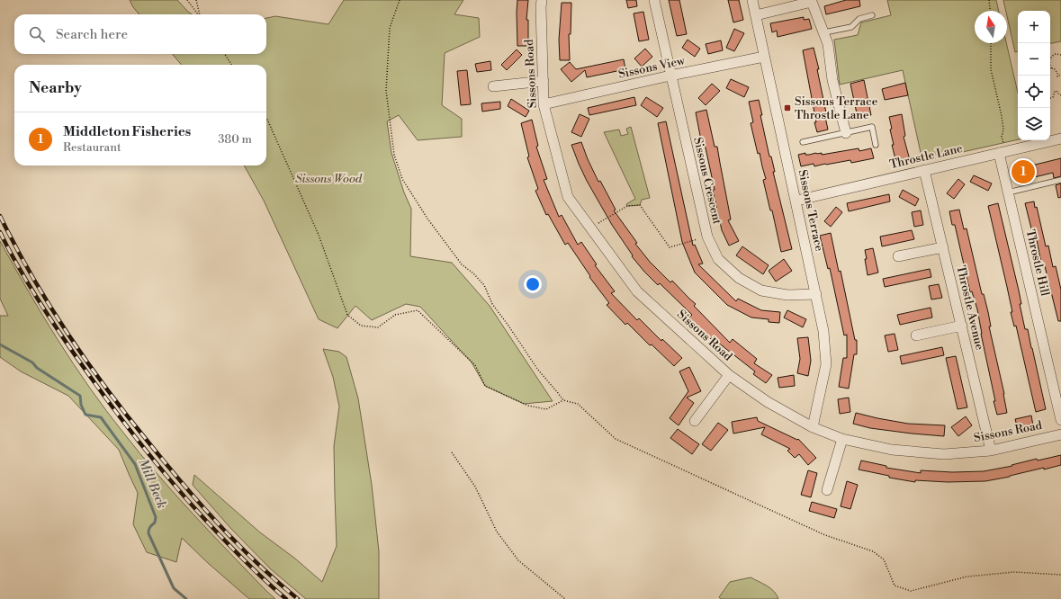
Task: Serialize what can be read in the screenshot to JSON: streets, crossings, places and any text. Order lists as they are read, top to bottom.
{
  "streets": {
    "street": [
      "Sissons View",
      "Sissons Road",
      "Throstle Lane",
      "Sissons Crescent",
      "Sissons Terrace",
      "Throstle Hill",
      "Throstle Avenue"
    ]
  },
  "crossings": [
    ["Sissons View", "Sissons Road"],
    ["Sissons View", "Sissons Crescent"],
    ["Sissons View", "Sissons Terrace"],
    ["Sissons Road", "Sissons Terrace"],
    ["Sissons Road", "Throstle Avenue"],
    ["Throstle Lane", "Sissons Terrace"],
    ["Throstle Lane", "Throstle Hill"],
    ["Throstle Lane", "Throstle Avenue"],
    ["Sissons Crescent", "Sissons Terrace"]
  ],
  "water": ["Mill Beck"],
  "parks": ["Sissons Wood"],
  "places": {
    "transit": ["Sissons Terrace Throstle Lane"]
  },
  "north": "top",
  "page": {
    "map_buttons": ["+", "−"],
    "search": "Search here",
    "heading": "Nearby",
    "list": [
      {
        "mark": "1",
        "name": "Middleton Fisheries",
        "note": "Restaurant",
        "value": "380 m"
      }
    ],
    "pins": "1"
  }
}
